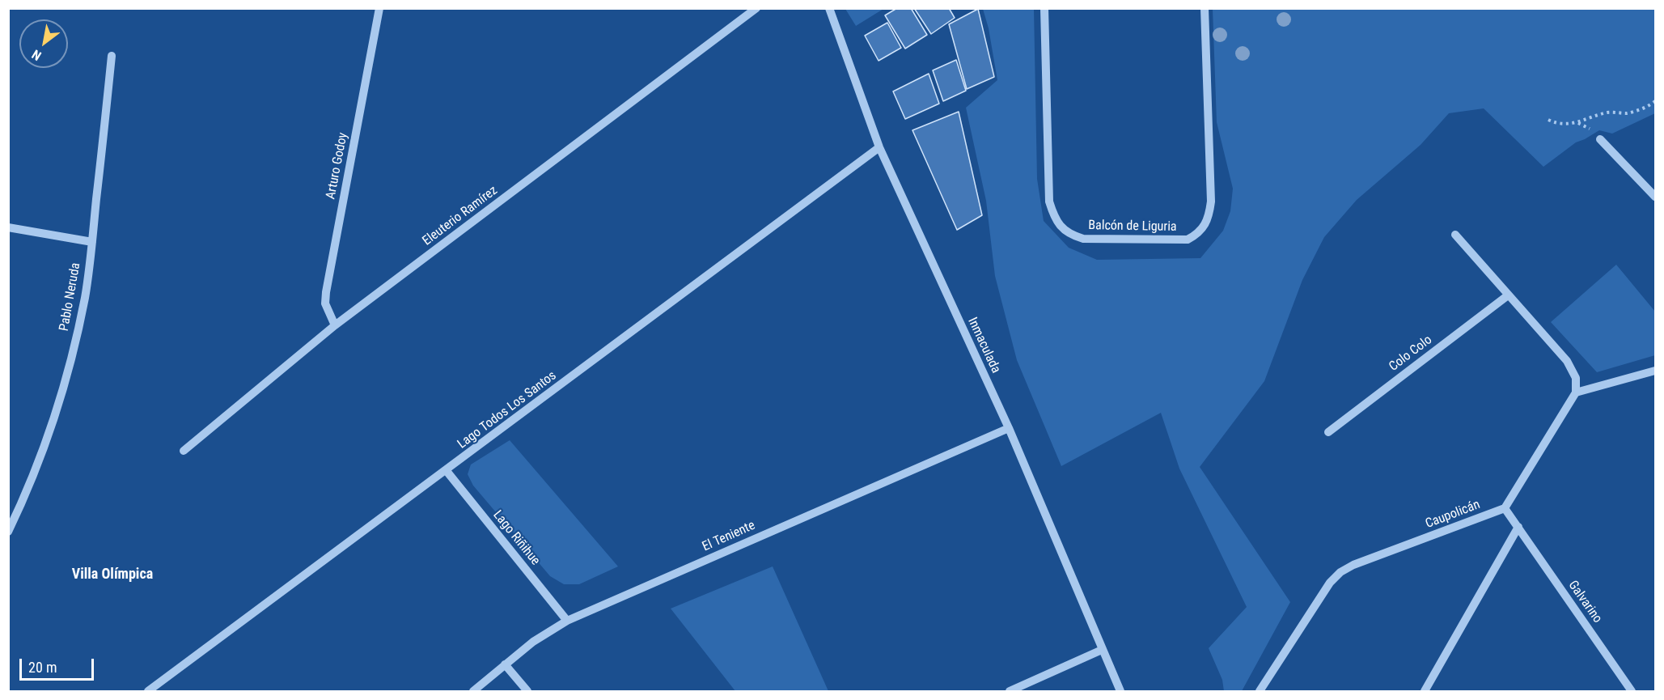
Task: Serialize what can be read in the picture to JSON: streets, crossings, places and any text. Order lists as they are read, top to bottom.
{
  "streets": {
    "street": [
      "Arturo Godoy",
      "Eleuterio Ramírez",
      "Balcón de Liguria",
      "Pablo Neruda",
      "Inmaculada",
      "Colo Colo",
      "Lago Todos Los Santos",
      "Caupolicán",
      "El Teniente",
      "Lago Riñihue",
      "Galvarino"
    ]
  },
  "crossings": [
    ["Arturo Godoy", "Eleuterio Ramírez"],
    ["Inmaculada", "Lago Todos Los Santos"],
    ["Inmaculada", "El Teniente"],
    ["Lago Todos Los Santos", "Lago Riñihue"],
    ["Caupolicán", "Galvarino"],
    ["El Teniente", "Lago Riñihue"]
  ],
  "districts": ["Villa Olímpica"],
  "scale_bar": "20 m",
  "north": "bottom left"
}
